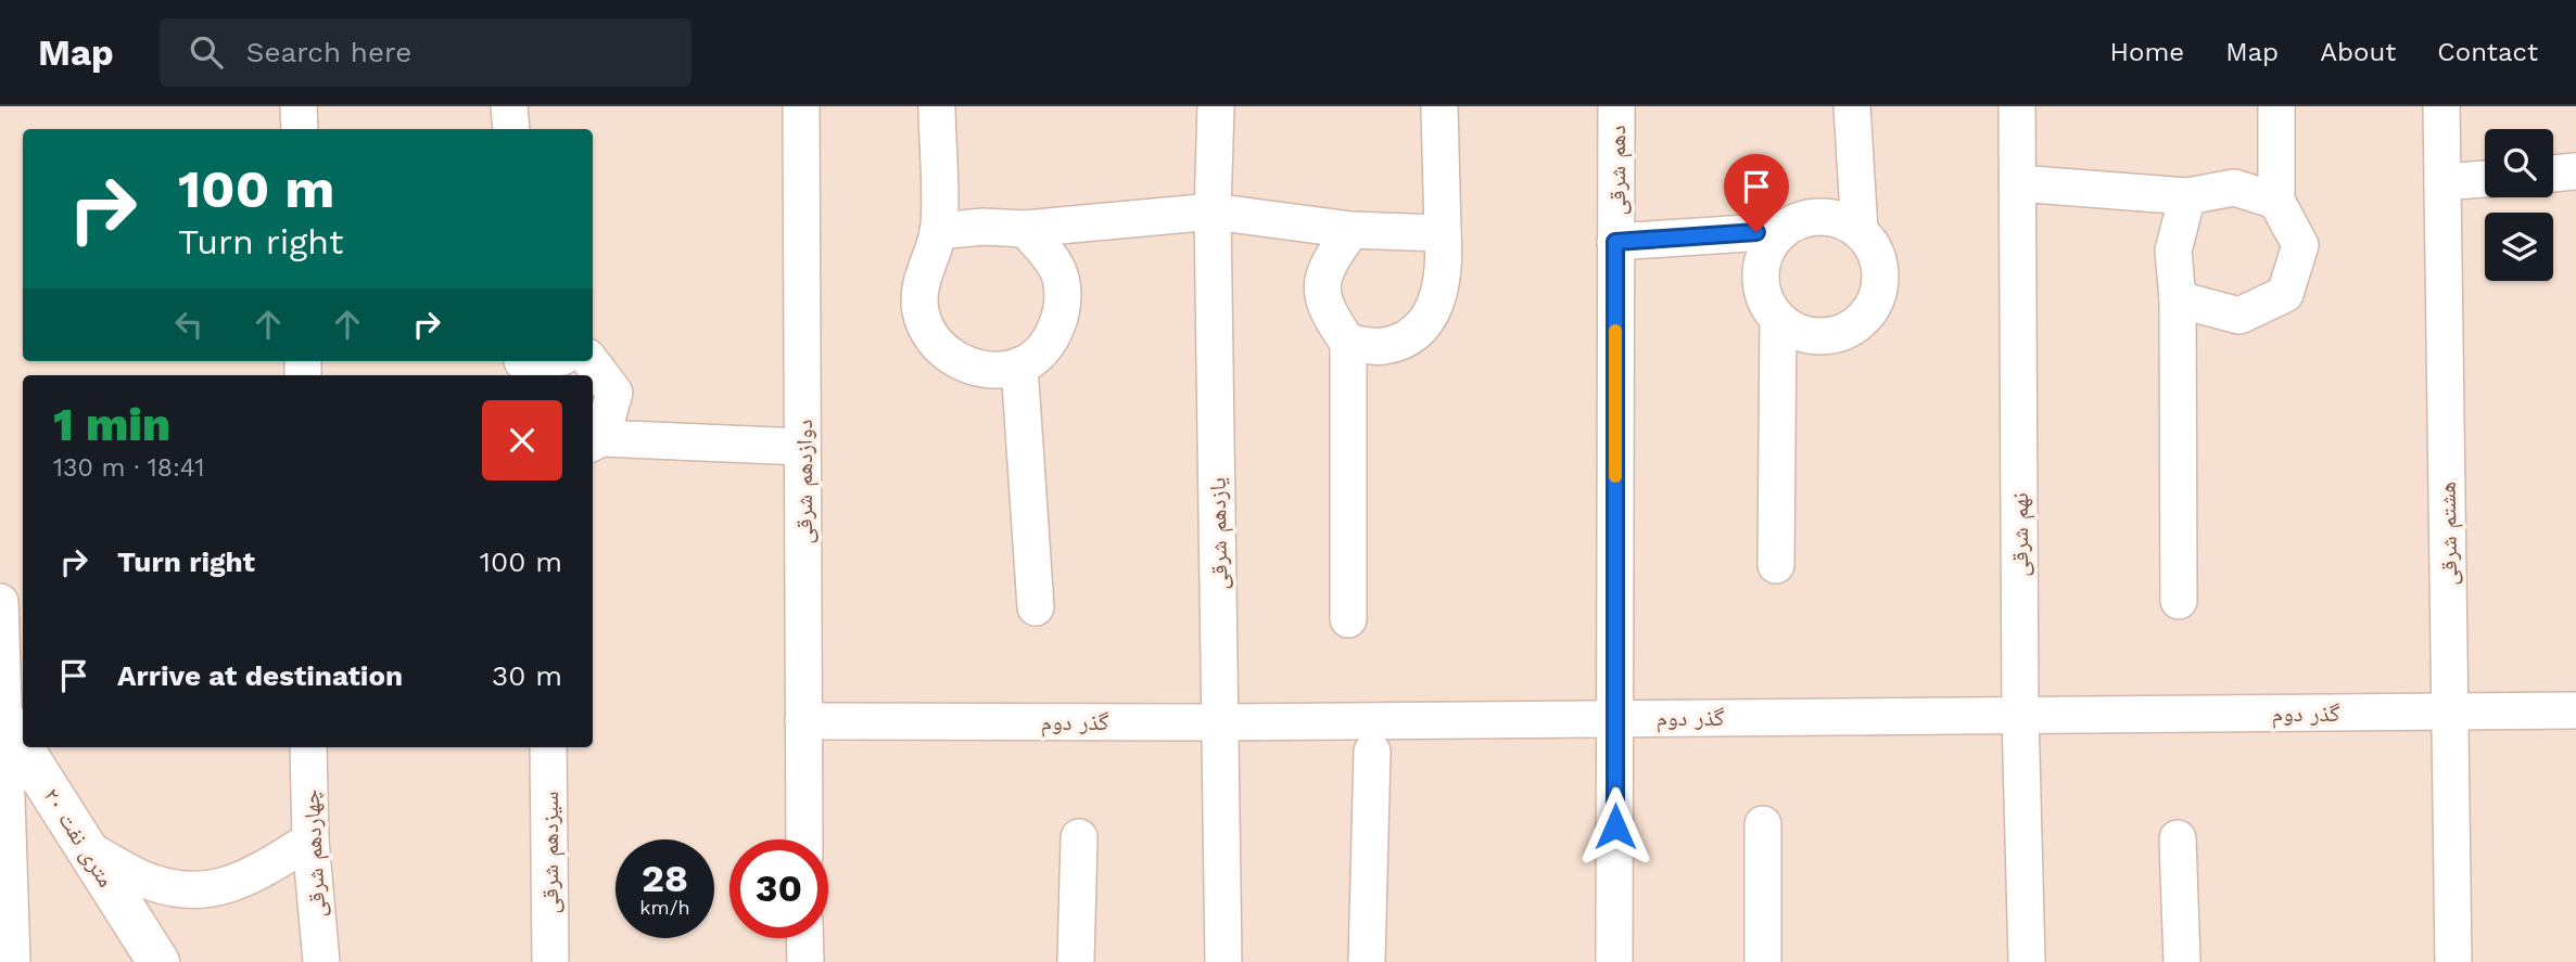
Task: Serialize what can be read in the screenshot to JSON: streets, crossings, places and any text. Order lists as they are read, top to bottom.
{
  "streets": {
    "street": [
      "دهم شرقی",
      "دوازدهم شرقی",
      "یازدهم شرقی",
      "هشتم شرقی",
      "نهم شرقی",
      "گذر دوم",
      "۲۰ متری نفت",
      "سیزدهم شرقی",
      "چهاردهم شرقی"
    ]
  },
  "crossings": [
    ["دهم شرقی", "گذر دوم"],
    ["دوازدهم شرقی", "گذر دوم"],
    ["یازدهم شرقی", "گذر دوم"],
    ["هشتم شرقی", "گذر دوم"],
    ["نهم شرقی", "گذر دوم"]
  ],
  "page": {
    "header": "Map",
    "search": "Search here",
    "nav": [
      "Home",
      "Map",
      "About",
      "Contact"
    ],
    "turn": ["100 m", "Turn right"],
    "heading": ["1 min", "130 m · 18:41"],
    "list": [
      {
        "name": "Turn right",
        "value": "100 m"
      },
      {
        "name": "Arrive at destination",
        "value": "30 m"
      }
    ],
    "speed": "28 km/h",
    "limit": "30"
  }
}
